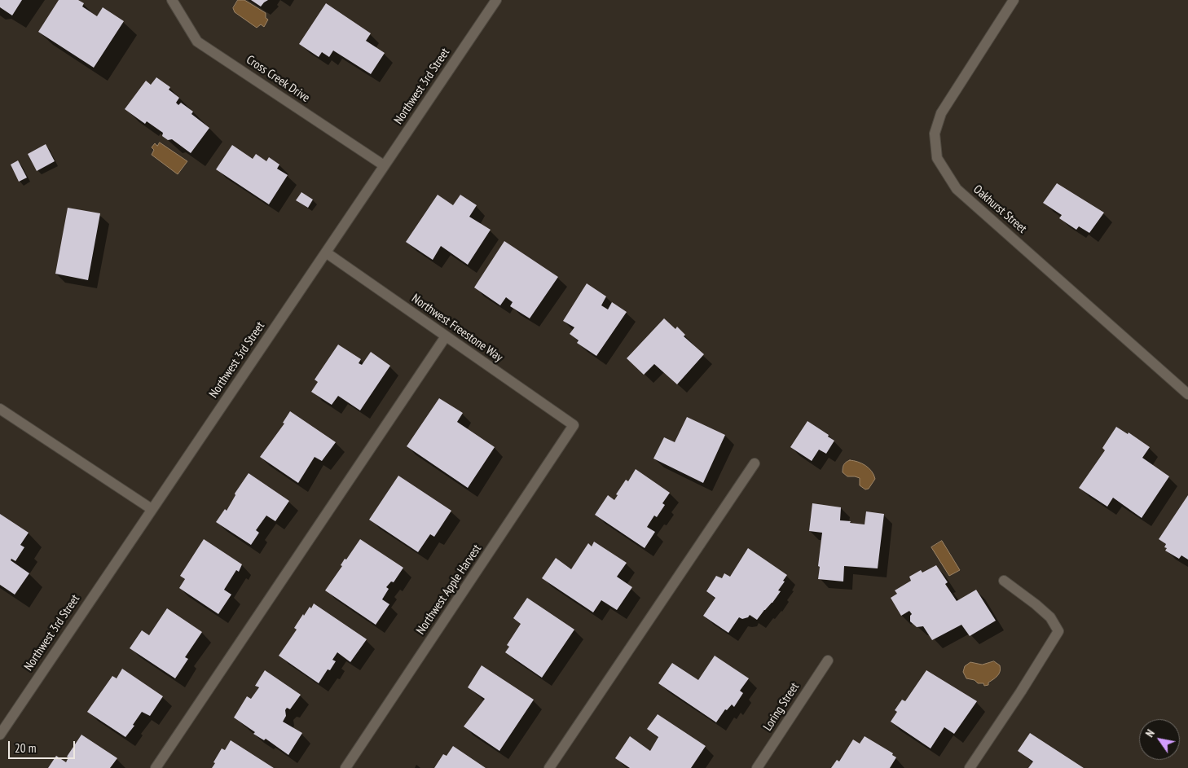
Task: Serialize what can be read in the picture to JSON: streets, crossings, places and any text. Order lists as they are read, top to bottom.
{
  "streets": {
    "street": [
      "Cross Creek Drive",
      "Northwest 3rd Street",
      "Oakhurst Street",
      "Northwest Freestone Way",
      "Northwest Apple Harvest",
      "Loring Street"
    ]
  },
  "crossings": [
    ["Cross Creek Drive", "Northwest 3rd Street"],
    ["Northwest 3rd Street", "Northwest Freestone Way"],
    ["Northwest Freestone Way", "Northwest Apple Harvest"]
  ],
  "scale_bar": "20 m",
  "north": "top left"
}
